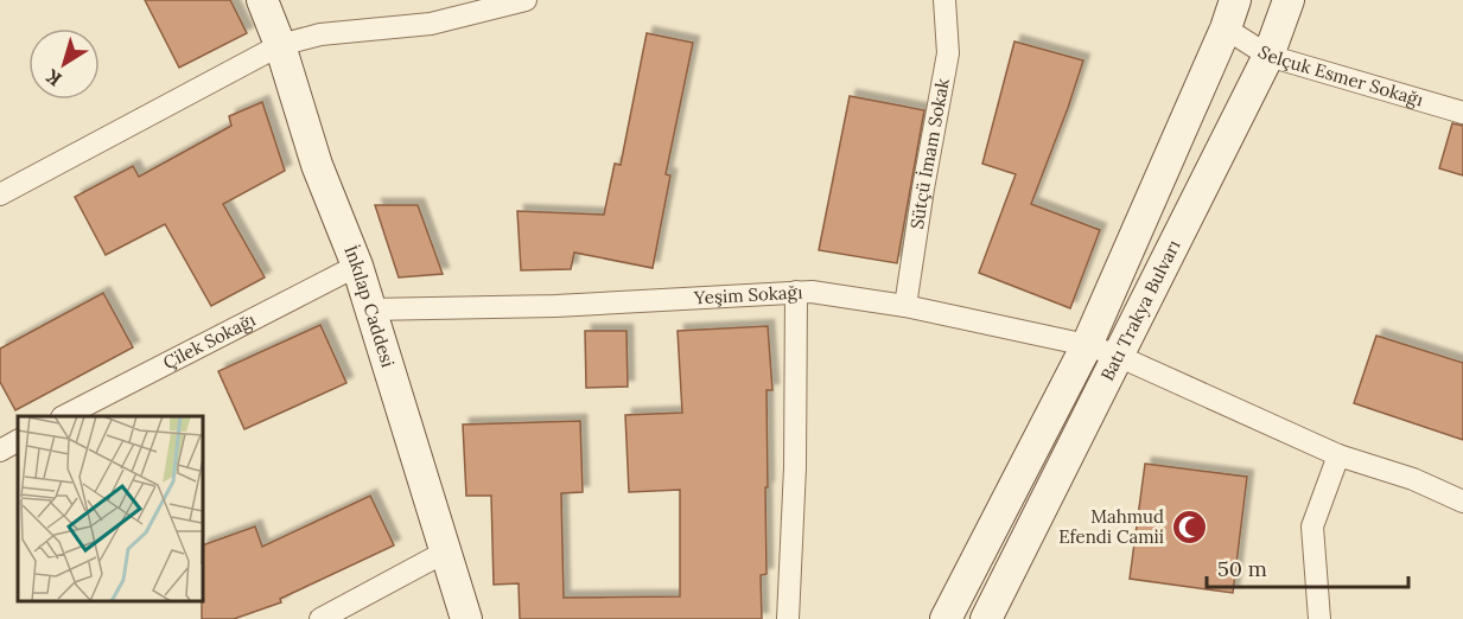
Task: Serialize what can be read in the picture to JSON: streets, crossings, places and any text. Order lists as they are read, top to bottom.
{
  "streets": {
    "main road": ["İnkılap Caddesi", "Batı Trakya Bulvarı"],
    "street": [
      "Selçuk Esmer Sokağı",
      "Sütçü İmam Sokak",
      "Yeşim Sokağı",
      "Çilek Sokağı"
    ]
  },
  "crossings": [
    ["Selçuk Esmer Sokağı", "Batı Trakya Bulvarı"],
    ["Sütçü İmam Sokak", "Yeşim Sokağı"],
    ["Yeşim Sokağı", "İnkılap Caddesi"],
    ["Yeşim Sokağı", "Batı Trakya Bulvarı"],
    ["İnkılap Caddesi", "Çilek Sokağı"]
  ],
  "places": {
    "mosque": ["Mahmud Efendi Camii"]
  },
  "scale_bar": "50 m",
  "north": "bottom left"
}
